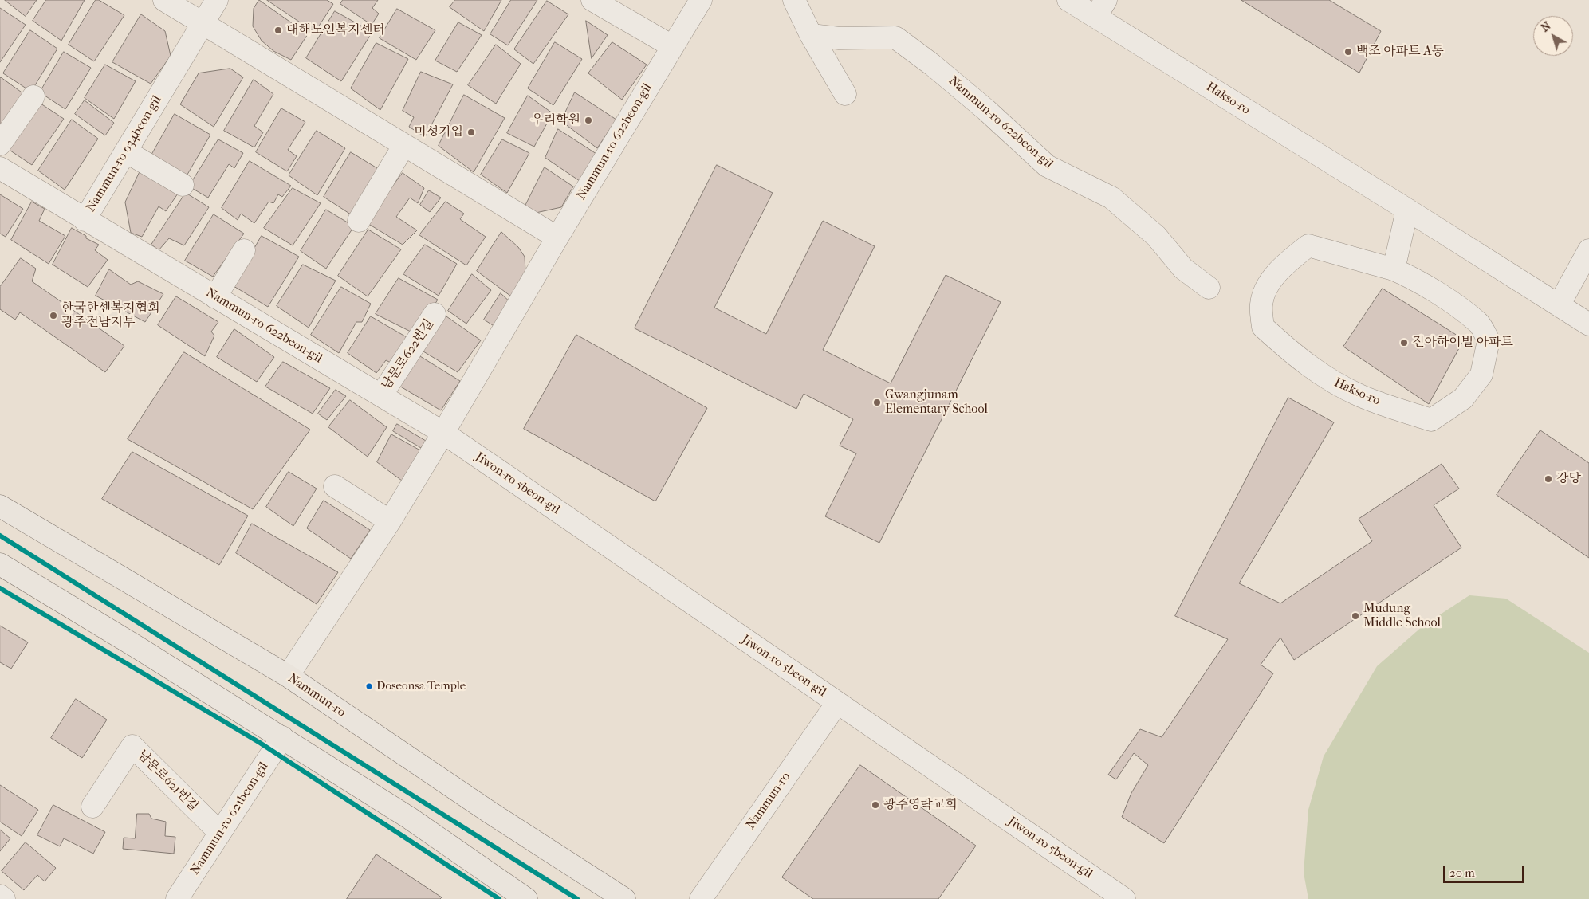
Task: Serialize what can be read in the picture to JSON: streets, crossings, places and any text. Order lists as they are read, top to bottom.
{
  "streets": {
    "main road": ["Nammun-ro"],
    "street": [
      "Hakso-ro",
      "Nammun-ro 622beon-gil",
      "Nammun-ro 634beon-gil",
      "남문로622번길",
      "Jiwon-ro 5beon-gil",
      "남문로621번길",
      "Nammun-ro 621beon-gil"
    ]
  },
  "crossings": [
    ["Nammun-ro 622beon-gil", "Nammun-ro 634beon-gil"],
    ["Nammun-ro 622beon-gil", "남문로622번길"],
    ["Nammun-ro 622beon-gil", "Jiwon-ro 5beon-gil"],
    ["Nammun-ro 622beon-gil", "Nammun-ro"],
    ["Jiwon-ro 5beon-gil", "Nammun-ro"],
    ["남문로621번길", "Nammun-ro 621beon-gil"]
  ],
  "places": [
    "대해노인복지센터",
    "백조 아파트 A동",
    "우리학원",
    "미성기업",
    "한국한센복지협회 광주전남지부",
    "진아하이빌 아파트",
    "Gwangjunam Elementary School",
    "강당",
    "Mudung Middle School",
    "Doseonsa Temple",
    "광주영락교회"
  ],
  "scale_bar": "20 m",
  "north": "top left"
}
